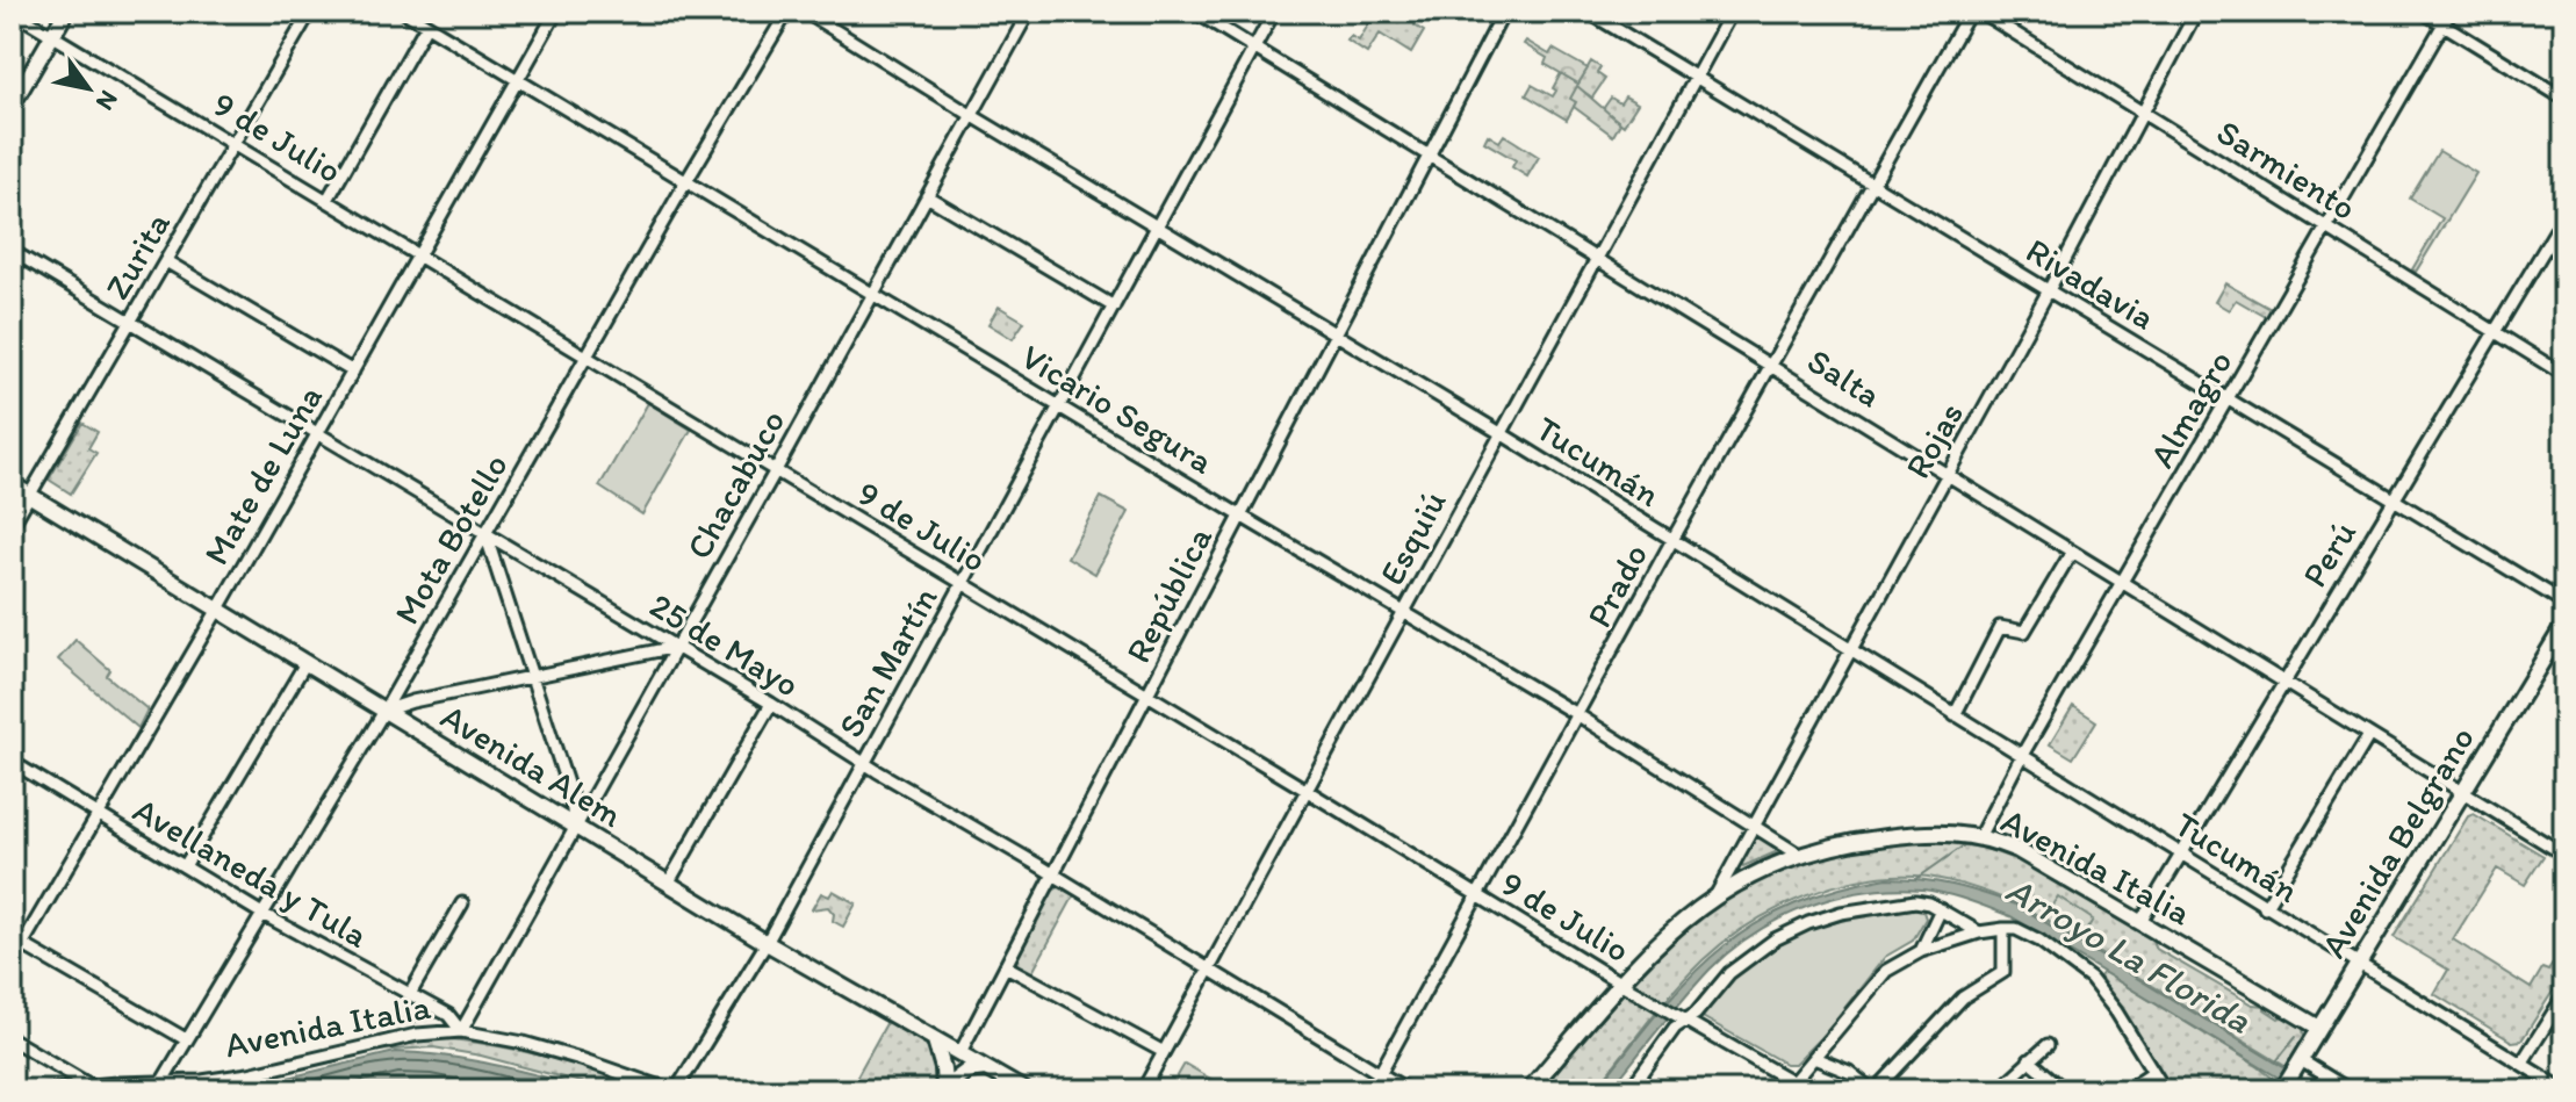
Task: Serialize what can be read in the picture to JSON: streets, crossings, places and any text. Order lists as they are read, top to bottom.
{
  "streets": {
    "main road": ["Avenida Alem", "Avenida Belgrano", "Avenida Italia"],
    "street": [
      "9 de Julio",
      "Sarmiento",
      "Zurita",
      "Rivadavia",
      "Salta",
      "Vicario Segura",
      "Almagro",
      "Rojas",
      "Tucumán",
      "Mate de Luna",
      "Chacabuco",
      "Esquiú",
      "Mota Botello",
      "Perú",
      "Prado",
      "República",
      "25 de Mayo",
      "San Martín",
      "Avellaneda y Tula"
    ]
  },
  "crossings": [
    ["9 de Julio", "Zurita"],
    ["9 de Julio", "Mate de Luna"],
    ["9 de Julio", "Chacabuco"],
    ["9 de Julio", "Esquiú"],
    ["9 de Julio", "Mota Botello"],
    ["9 de Julio", "Prado"],
    ["9 de Julio", "República"],
    ["9 de Julio", "San Martín"],
    ["9 de Julio", "Avenida Italia"],
    ["Sarmiento", "Almagro"],
    ["Sarmiento", "Rojas"],
    ["Sarmiento", "Perú"],
    ["Zurita", "25 de Mayo"],
    ["Zurita", "Avenida Alem"],
    ["Rivadavia", "Almagro"],
    ["Rivadavia", "Rojas"],
    ["Rivadavia", "Esquiú"],
    ["Rivadavia", "Perú"],
    ["Rivadavia", "Prado"],
    ["Salta", "Almagro"],
    ["Salta", "Rojas"],
    ["Salta", "Esquiú"],
    ["Salta", "Perú"],
    ["Salta", "Prado"],
    ["Salta", "República"],
    ["Salta", "San Martín"],
    ["Salta", "Avenida Belgrano"],
    ["Vicario Segura", "Rojas"],
    ["Vicario Segura", "Mate de Luna"],
    ["Vicario Segura", "Chacabuco"],
    ["Vicario Segura", "Esquiú"],
    ["Vicario Segura", "Mota Botello"],
    ["Vicario Segura", "Prado"],
    ["Vicario Segura", "República"],
    ["Vicario Segura", "San Martín"],
    ["Vicario Segura", "Avenida Italia"],
    ["Almagro", "Tucumán"],
    ["Almagro", "Avenida Italia"],
    ["Rojas", "Tucumán"],
    ["Rojas", "Avenida Italia"],
    ["Tucumán", "Chacabuco"],
    ["Tucumán", "Esquiú"],
    ["Tucumán", "Perú"],
    ["Tucumán", "Prado"],
    ["Tucumán", "República"],
    ["Tucumán", "San Martín"],
    ["Tucumán", "Avenida Belgrano"],
    ["Mate de Luna", "25 de Mayo"],
    ["Mate de Luna", "Avenida Alem"],
    ["Mate de Luna", "Avellaneda y Tula"],
    ["Chacabuco", "25 de Mayo"],
    ["Chacabuco", "Avenida Alem"],
    ["Chacabuco", "Avenida Italia"],
    ["Chacabuco", "Avellaneda y Tula"],
    ["Esquiú", "25 de Mayo"],
    ["Mota Botello", "25 de Mayo"],
    ["Mota Botello", "Avenida Alem"],
    ["Mota Botello", "Avenida Italia"],
    ["Mota Botello", "Avellaneda y Tula"],
    ["Perú", "Avenida Italia"],
    ["Prado", "25 de Mayo"],
    ["República", "25 de Mayo"],
    ["República", "Avenida Alem"],
    ["25 de Mayo", "San Martín"],
    ["San Martín", "Avenida Alem"],
    ["San Martín", "Avenida Italia"],
    ["Avenida Belgrano", "Avenida Italia"],
    ["Avenida Italia", "Avellaneda y Tula"]
  ],
  "water": ["Arroyo La Florida"],
  "north": "bottom right"
}
